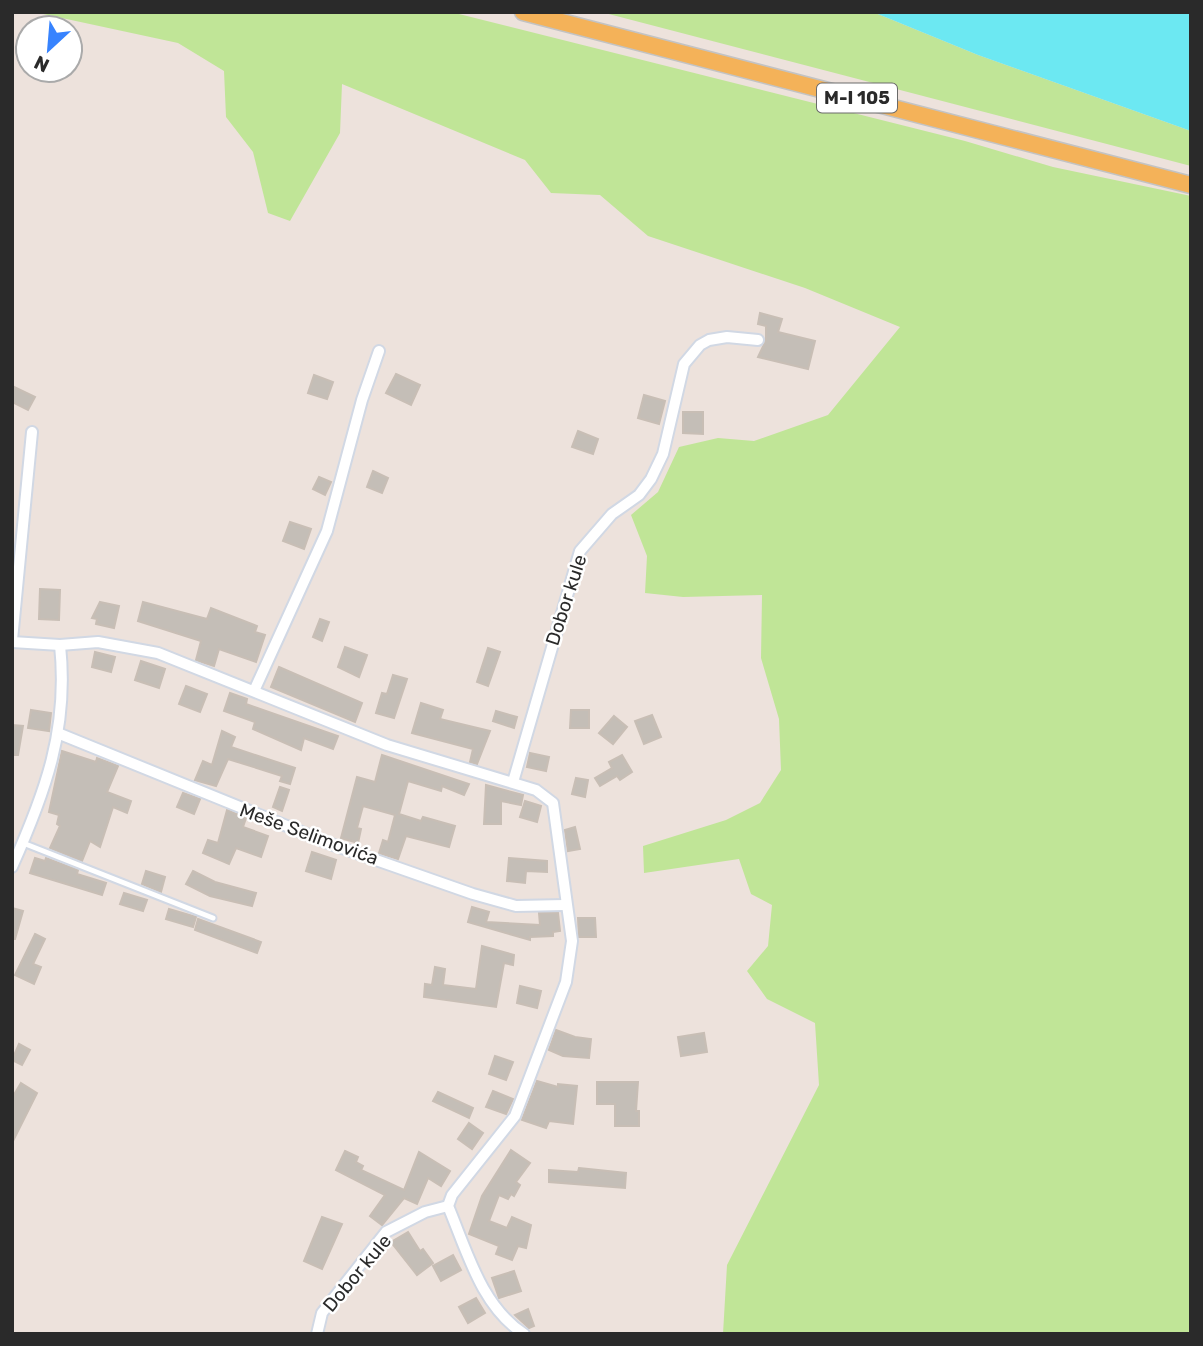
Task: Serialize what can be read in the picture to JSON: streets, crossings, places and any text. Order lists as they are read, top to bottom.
{
  "streets": {
    "main road": ["M-I 105"],
    "street": ["Dobor kule", "Meše Selimovića"]
  },
  "north": "bottom left"
}
